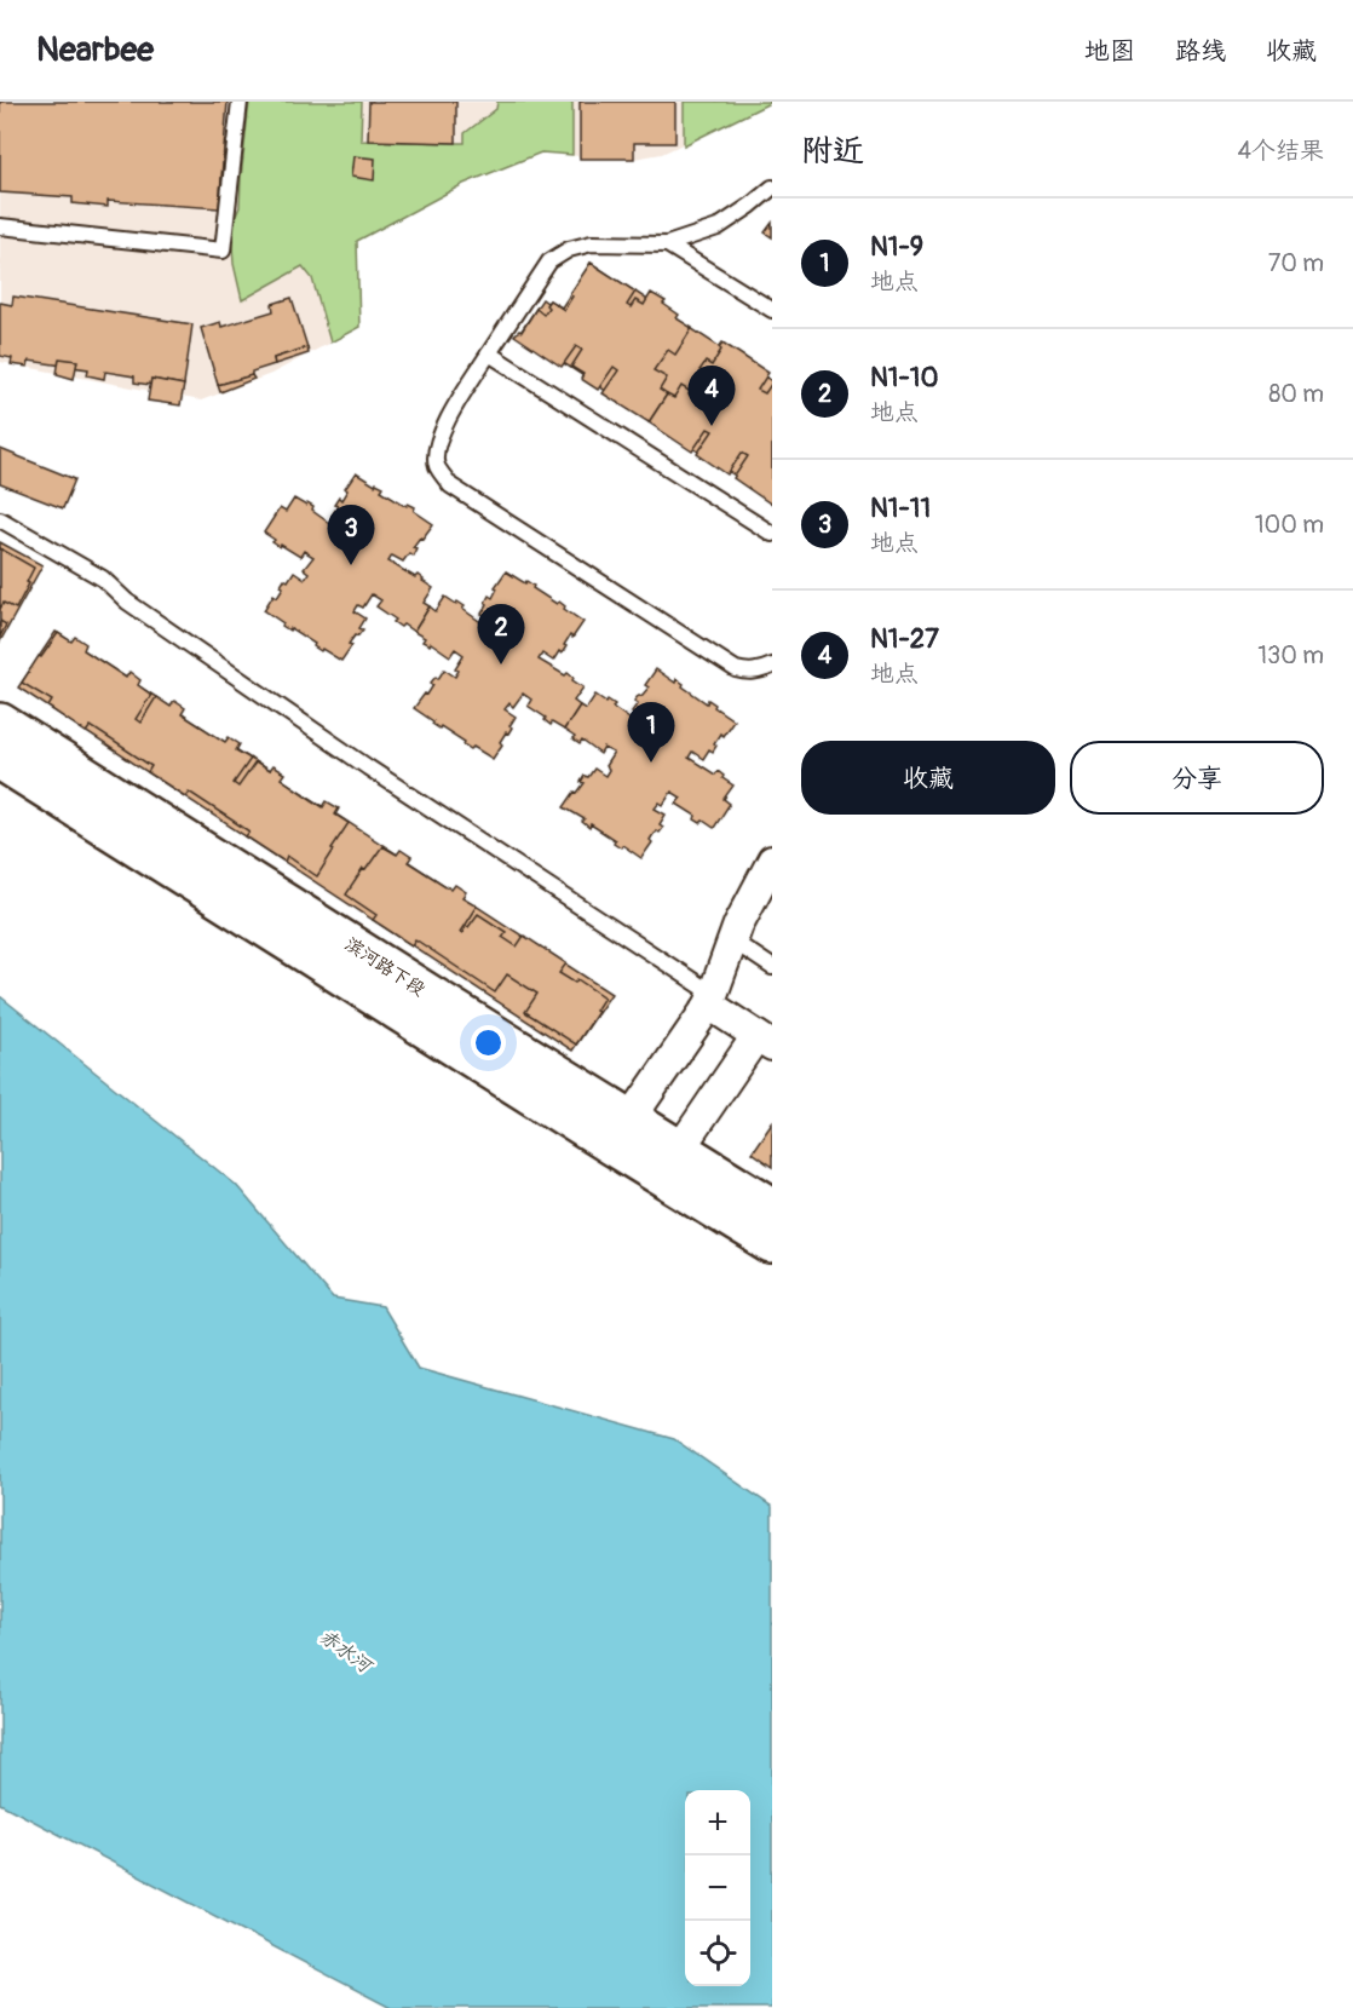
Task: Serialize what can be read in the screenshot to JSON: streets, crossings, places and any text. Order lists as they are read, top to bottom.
{
  "streets": {
    "street": ["滨河路下段"]
  },
  "water": ["赤水河"],
  "page": {
    "header": "Nearbee",
    "nav": ["地图", "路线", "收藏"],
    "heading": ["附近", "4个结果"],
    "list": [
      {
        "mark": "1",
        "name": "N1-9",
        "note": "地点",
        "value": "70 m"
      },
      {
        "mark": "2",
        "name": "N1-10",
        "note": "地点",
        "value": "80 m"
      },
      {
        "mark": "3",
        "name": "N1-11",
        "note": "地点",
        "value": "100 m"
      },
      {
        "mark": "4",
        "name": "N1-27",
        "note": "地点",
        "value": "130 m"
      }
    ],
    "pins": [
      "4",
      "3",
      "2",
      "1"
    ],
    "buttons": ["收藏", "分享"],
    "map_buttons": ["+", "−"]
  }
}
